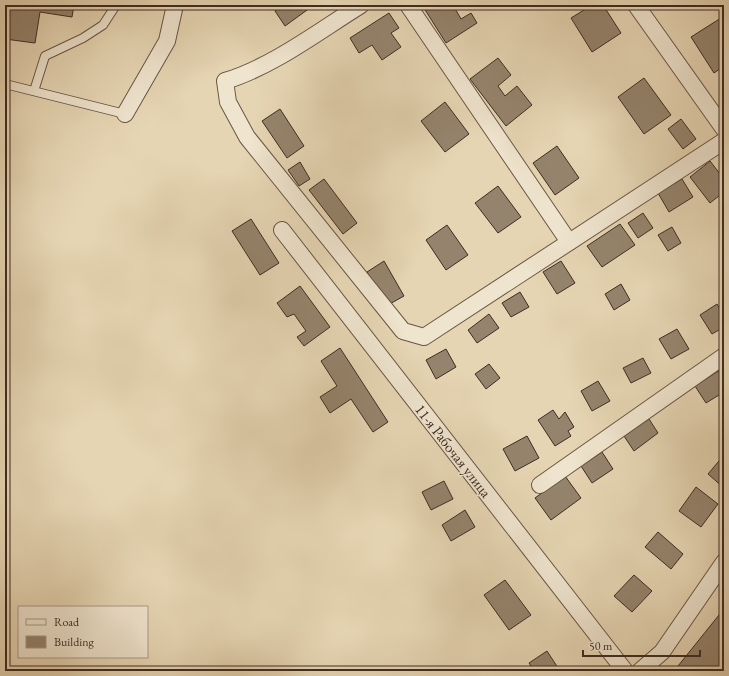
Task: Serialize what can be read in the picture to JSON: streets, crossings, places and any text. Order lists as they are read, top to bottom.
{
  "streets": {
    "street": ["11-я Рабочая улица"]
  },
  "legend": ["Road", "Building"],
  "scale_bar": "50 m"
}
